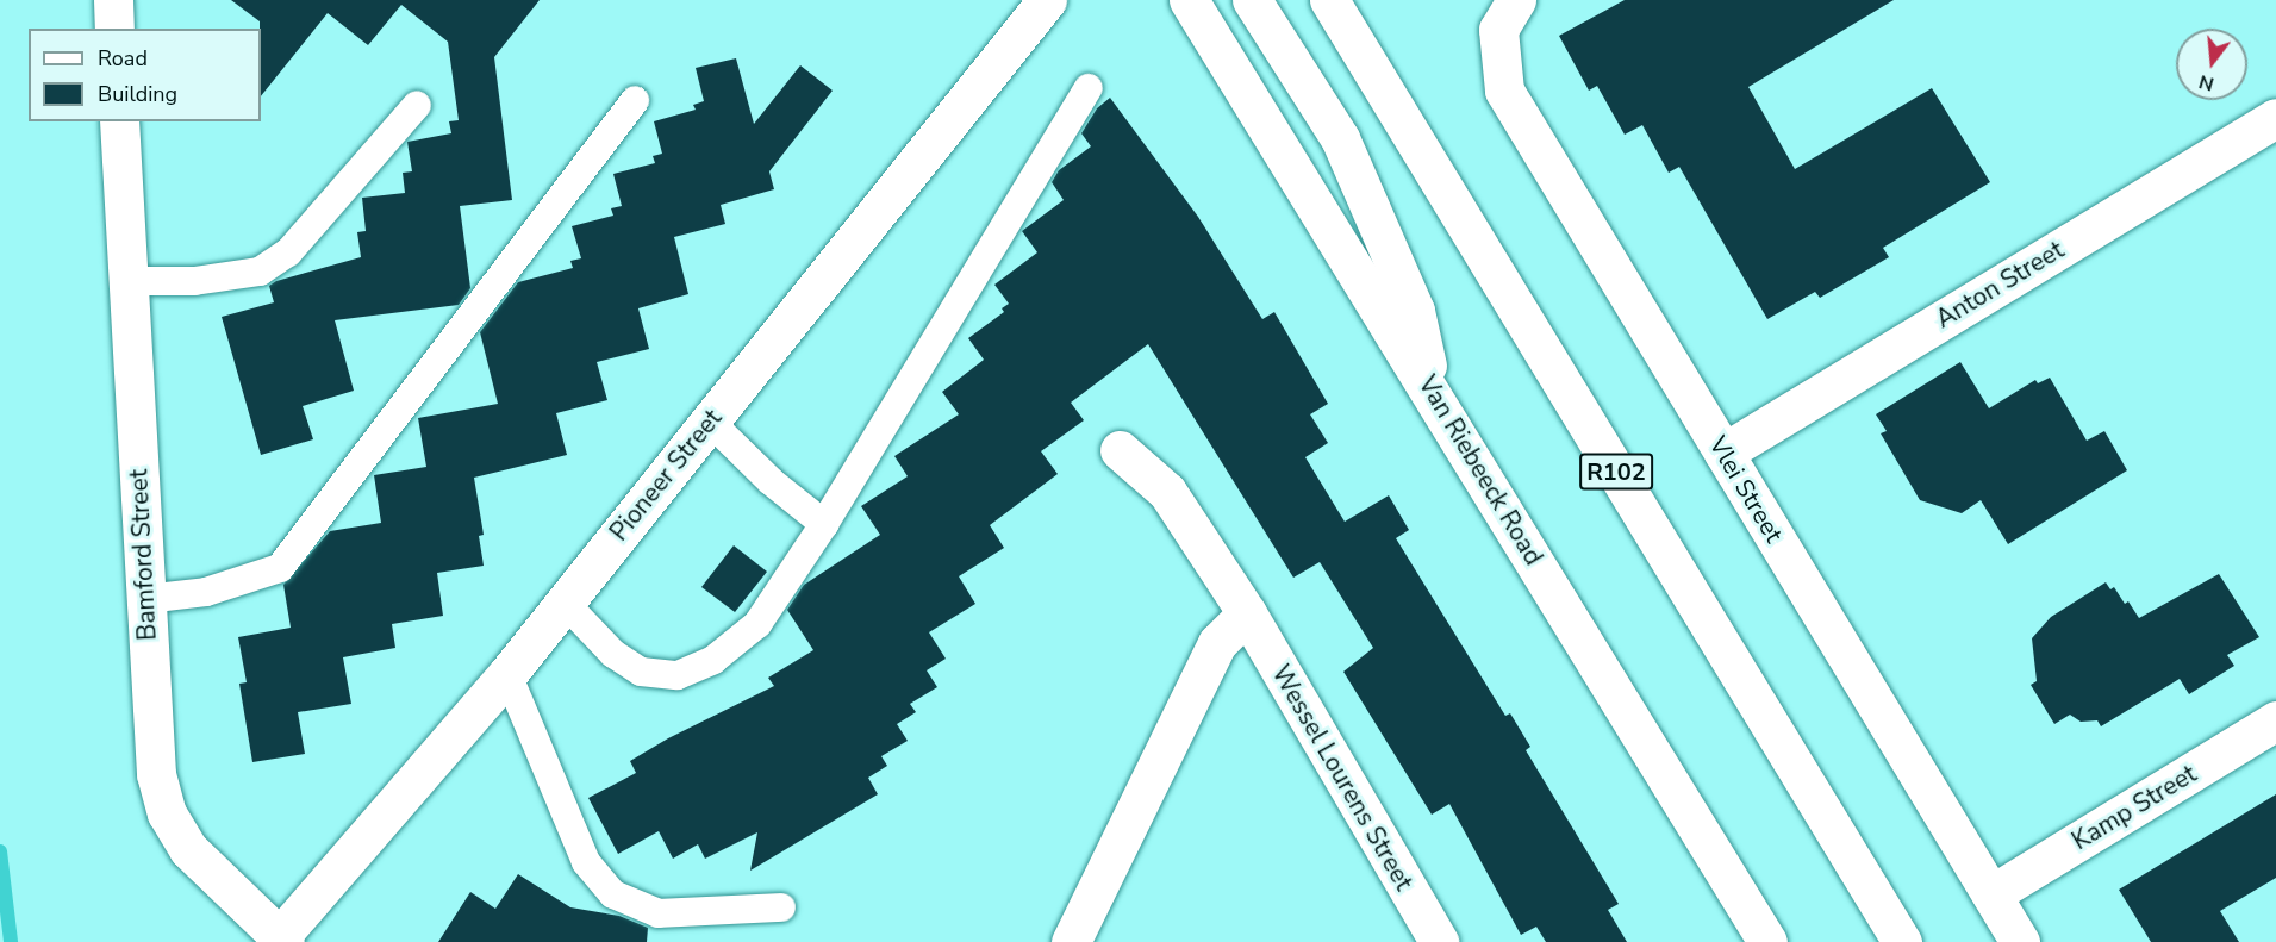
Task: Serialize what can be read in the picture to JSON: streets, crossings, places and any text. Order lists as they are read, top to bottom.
{
  "streets": {
    "street": [
      "Anton Street",
      "Van Riebeeck Road",
      "R102",
      "Pioneer Street",
      "Vlei Street",
      "Bamford Street",
      "Wessel Lourens Street",
      "Kamp Street"
    ]
  },
  "crossings": [
    ["Anton Street", "Vlei Street"],
    ["Pioneer Street", "Bamford Street"],
    ["Vlei Street", "Kamp Street"]
  ],
  "legend": ["Road", "Building"],
  "north": "bottom"
}
